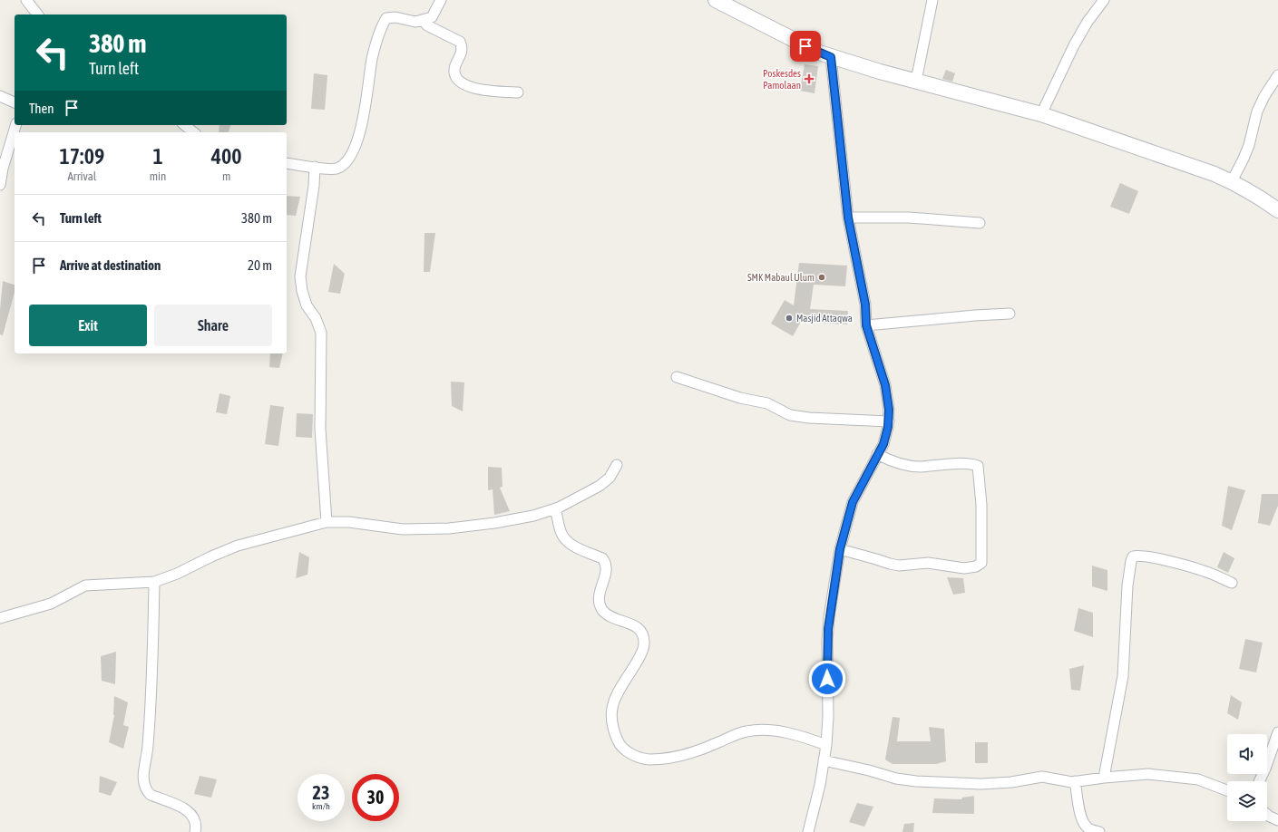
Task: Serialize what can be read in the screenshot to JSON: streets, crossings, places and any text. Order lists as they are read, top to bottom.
{
  "places": {
    "health": ["Poskesdes Pamolaan"],
    "other": ["SMK Mabaul Ulum", "Masjid Attaqwa"]
  },
  "page": {
    "turn": ["380 m", "Turn left"],
    "then": "Then",
    "eta": [
      "17:09",
      "Arrival",
      "1",
      "min",
      "400",
      "m"
    ],
    "list": [
      {
        "name": "Turn left",
        "value": "380 m"
      },
      {
        "name": "Arrive at destination",
        "value": "20 m"
      }
    ],
    "buttons": ["Exit", "Share"],
    "speed": "23 km/h",
    "limit": "30"
  }
}
